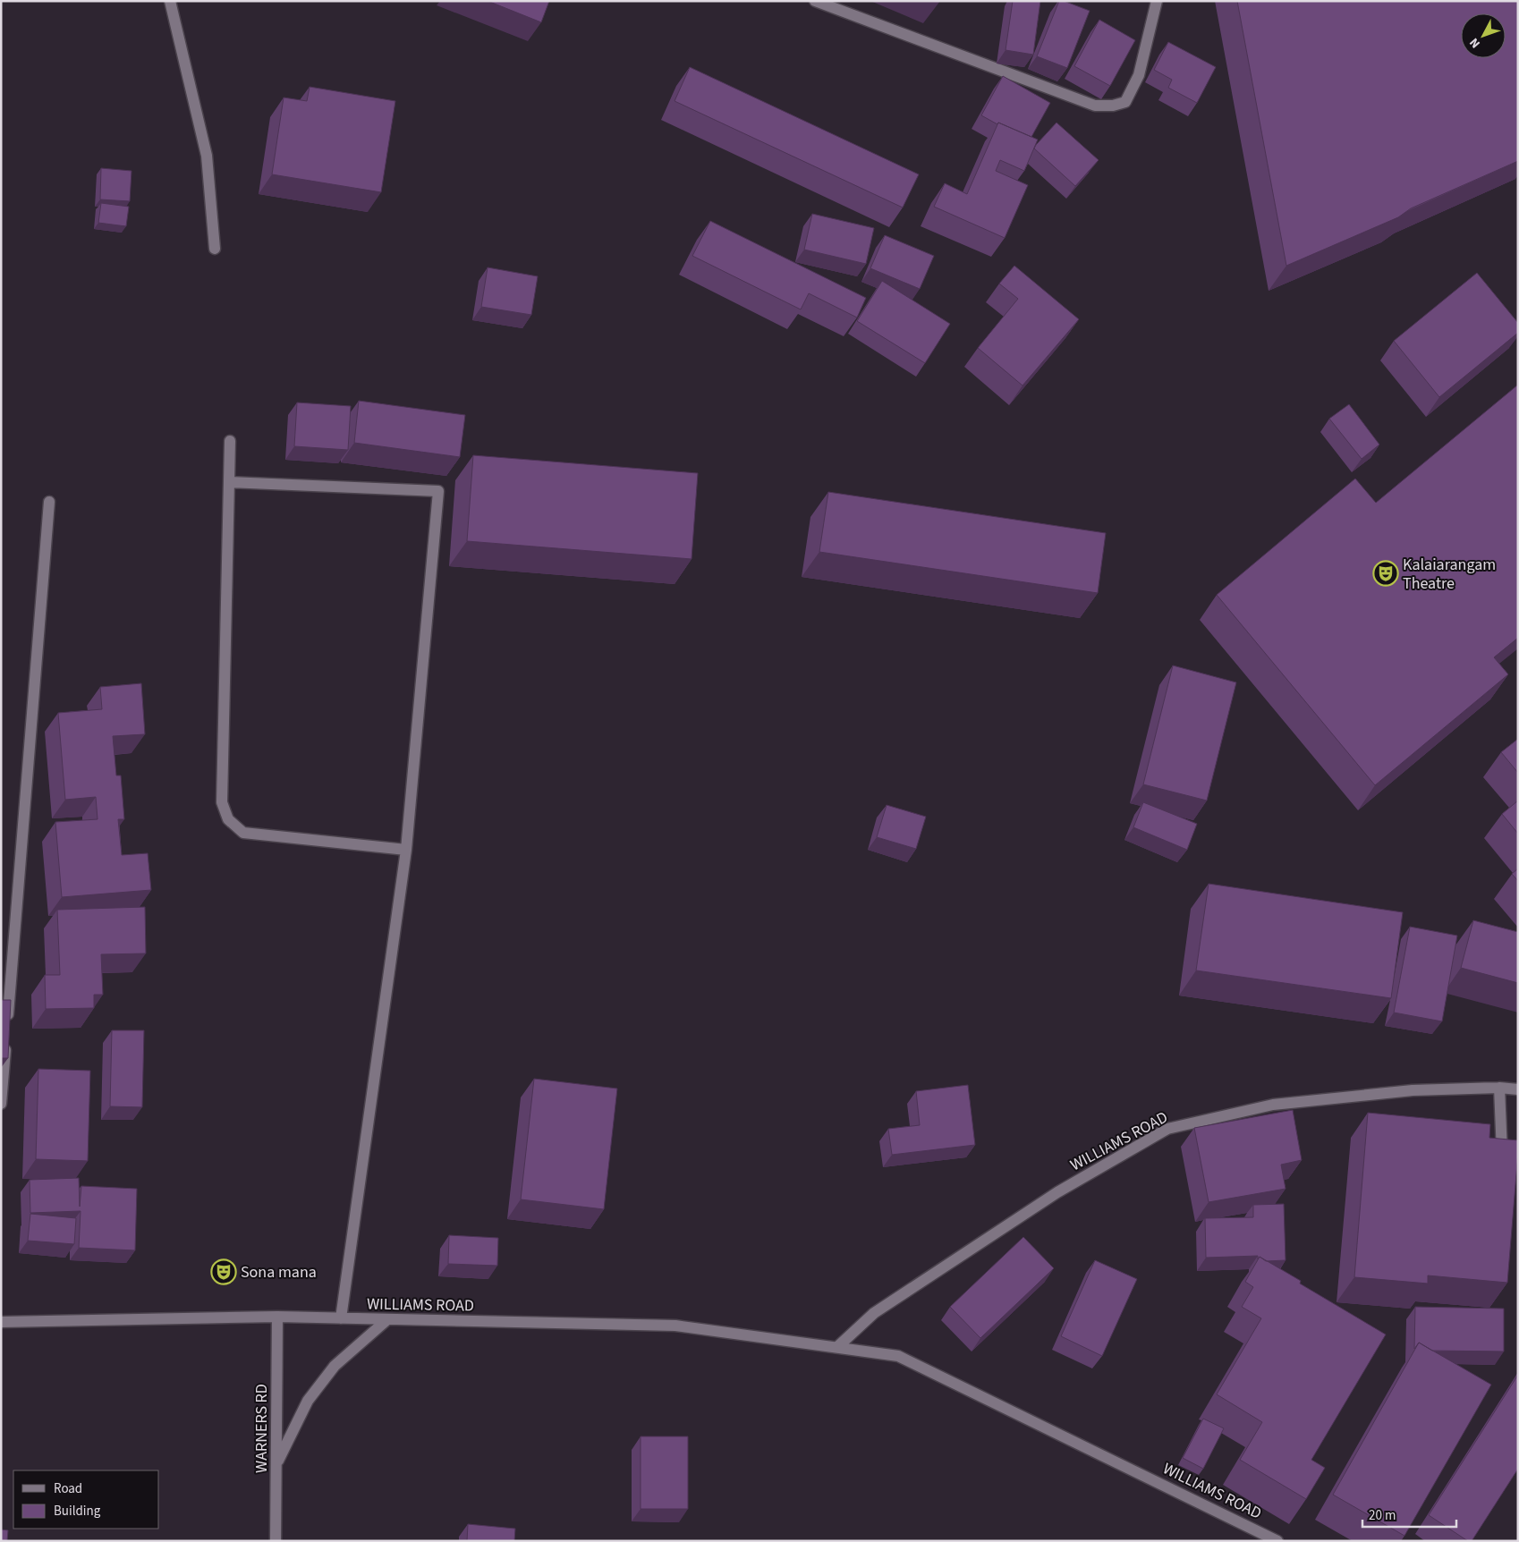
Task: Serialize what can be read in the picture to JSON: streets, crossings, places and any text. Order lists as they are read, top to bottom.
{
  "streets": {
    "street": ["WILLIAMS ROAD", "WARNERS RD"]
  },
  "crossings": [
    ["WILLIAMS ROAD", "WARNERS RD"]
  ],
  "places": {
    "theatre": ["Kalaiarangam Theatre", "Sona mana"]
  },
  "legend": ["Road", "Building"],
  "scale_bar": "20 m",
  "north": "bottom left"
}
